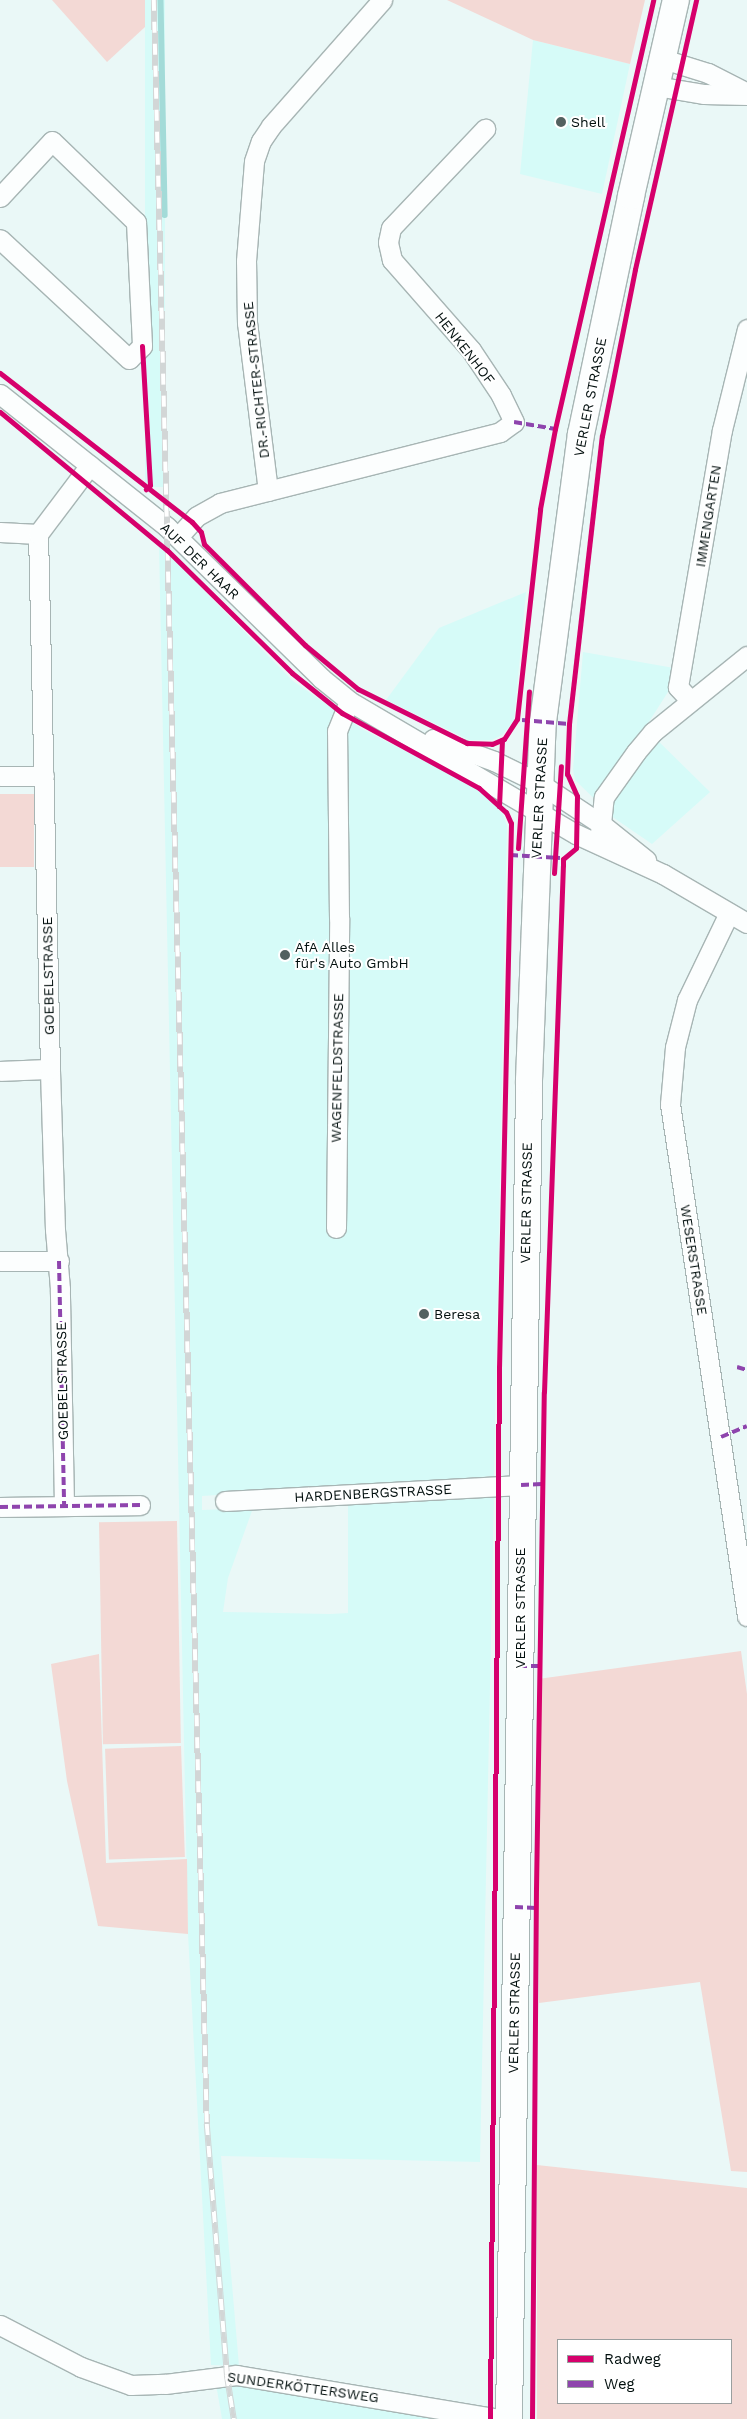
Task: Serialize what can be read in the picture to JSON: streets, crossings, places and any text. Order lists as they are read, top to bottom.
{
  "streets": {
    "main road": ["VERLER STRASSE"],
    "street": [
      "HENKENHOF",
      "DR.-RICHTER-STRASSE",
      "IMMENGARTEN",
      "AUF DER HAAR",
      "GOEBELSTRASSE",
      "WAGENFELDSTRASSE",
      "WESERSTRASSE",
      "HARDENBERGSTRASSE",
      "SUNDERKÖTTERSWEG"
    ]
  },
  "crossings": [
    ["HENKENHOF", "DR.-RICHTER-STRASSE"],
    ["VERLER STRASSE", "AUF DER HAAR"],
    ["VERLER STRASSE", "HARDENBERGSTRASSE"],
    ["AUF DER HAAR", "WAGENFELDSTRASSE"],
    ["AUF DER HAAR", "WESERSTRASSE"]
  ],
  "places": ["Shell", "AfA Alles für's Auto GmbH", "Beresa"],
  "legend": ["Radweg", "Weg"]
}
